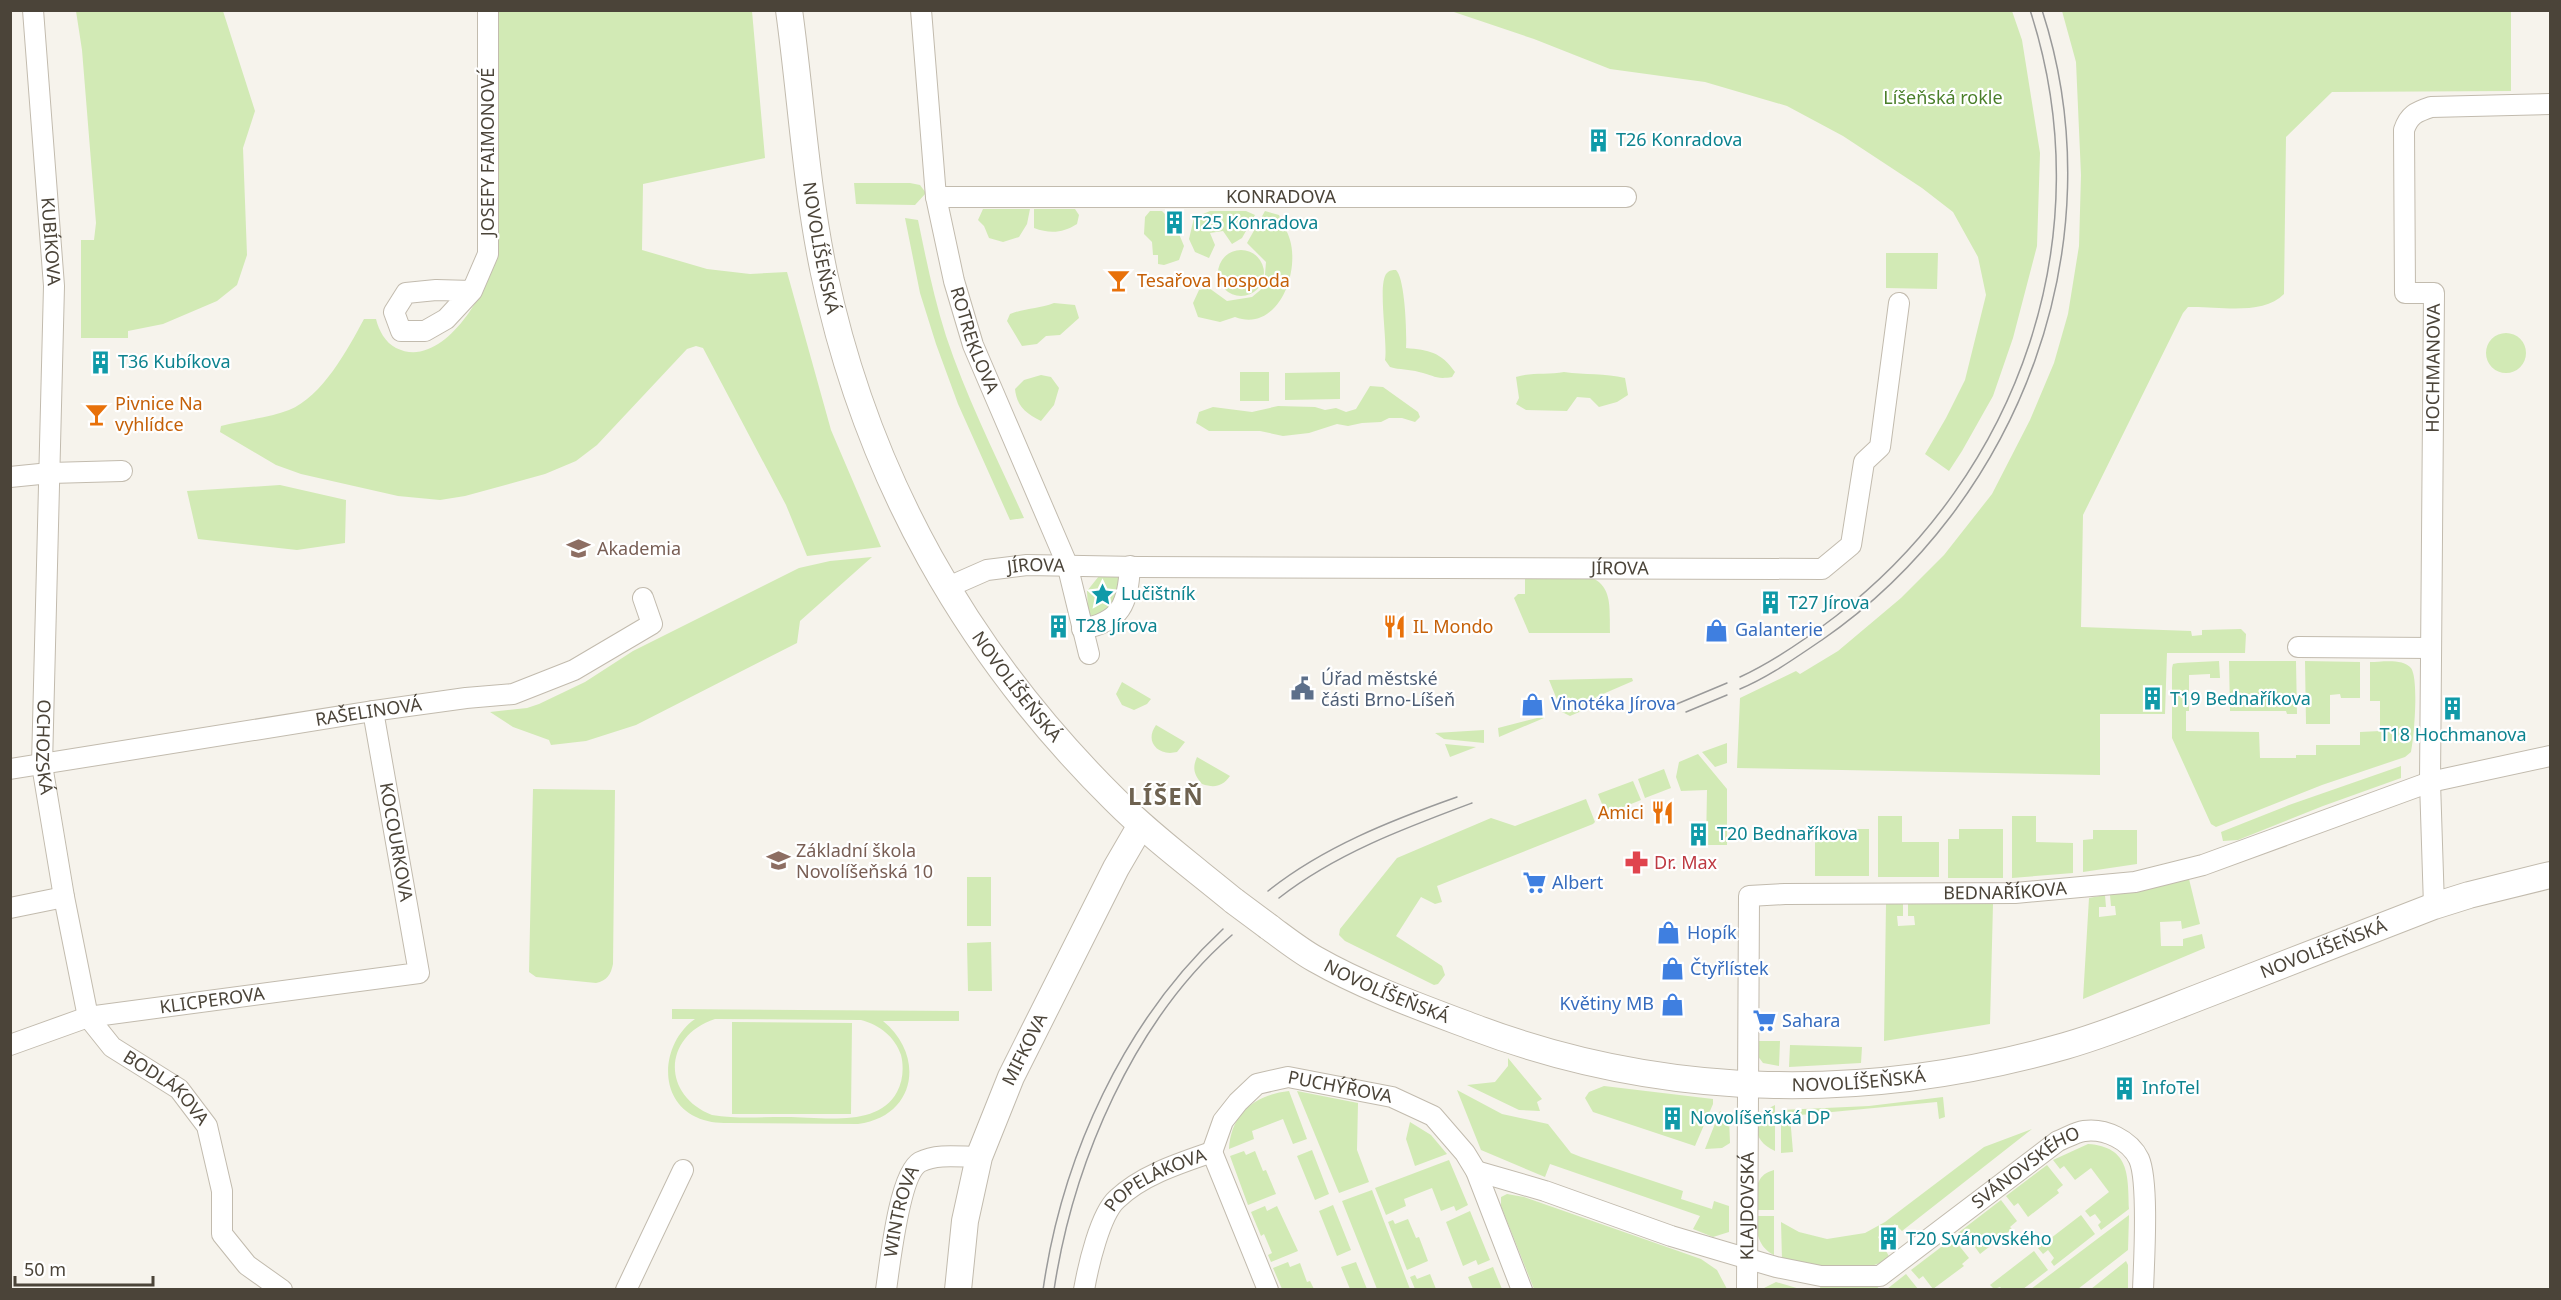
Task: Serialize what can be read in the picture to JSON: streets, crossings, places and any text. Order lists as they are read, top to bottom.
{
  "streets": {
    "street": [
      "JOSEFY FAIMONOVÉ",
      "KONRADOVA",
      "KUBÍKOVA",
      "NOVOLÍŠEŇSKÁ",
      "ROTREKLOVA",
      "HOCHMANOVA",
      "JÍROVA",
      "RAŠELINOVÁ",
      "OCHOZSKÁ",
      "KOCOURKOVA",
      "BEDNAŘÍKOVA",
      "KLICPEROVA",
      "MIFKOVA",
      "BODLÁKOVA",
      "PUCHÝŘOVA",
      "SVÁNOVSKÉHO",
      "POPELÁKOVA",
      "KLAJDOVSKÁ",
      "WINTROVA"
    ]
  },
  "crossings": [
    ["KONRADOVA", "ROTREKLOVA"],
    ["KUBÍKOVA", "OCHOZSKÁ"],
    ["NOVOLÍŠEŇSKÁ", "HOCHMANOVA"],
    ["NOVOLÍŠEŇSKÁ", "JÍROVA"],
    ["NOVOLÍŠEŇSKÁ", "BEDNAŘÍKOVA"],
    ["NOVOLÍŠEŇSKÁ", "MIFKOVA"],
    ["NOVOLÍŠEŇSKÁ", "KLAJDOVSKÁ"],
    ["ROTREKLOVA", "JÍROVA"],
    ["HOCHMANOVA", "BEDNAŘÍKOVA"],
    ["RAŠELINOVÁ", "OCHOZSKÁ"],
    ["RAŠELINOVÁ", "KOCOURKOVA"],
    ["OCHOZSKÁ", "KLICPEROVA"],
    ["OCHOZSKÁ", "BODLÁKOVA"],
    ["KOCOURKOVA", "KLICPEROVA"],
    ["BEDNAŘÍKOVA", "KLAJDOVSKÁ"],
    ["KLICPEROVA", "BODLÁKOVA"],
    ["MIFKOVA", "WINTROVA"],
    ["PUCHÝŘOVA", "POPELÁKOVA"],
    ["SVÁNOVSKÉHO", "KLAJDOVSKÁ"]
  ],
  "districts": ["LÍŠEŇ"],
  "parks": ["Líšeňská rokle"],
  "places": {
    "building": [
      "T26 Konradova",
      "T25 Konradova",
      "T36 Kubíkova",
      "T27 Jírova",
      "T28 Jírova",
      "T19 Bednaříkova",
      "T18 Hochmanova",
      "T20 Bednaříkova",
      "InfoTel",
      "Novolíšeňská DP",
      "T20 Svánovského"
    ],
    "bar": ["Tesařova hospoda", "Pivnice Na vyhlídce"],
    "school or university": ["Akademia", "Základní škola Novolíšeňská 10"],
    "place": ["Lučištník"],
    "restaurant": ["IL Mondo", "Amici"],
    "shop": [
      "Galanterie",
      "Vinotéka Jírova",
      "Hopík",
      "Čtyřlístek",
      "Květiny MB"
    ],
    "public building": ["Úřad městské části Brno-Líšeň"],
    "pharmacy": ["Dr. Max"],
    "supermarket": ["Albert", "Sahara"]
  },
  "scale_bar": "50 m"
}
